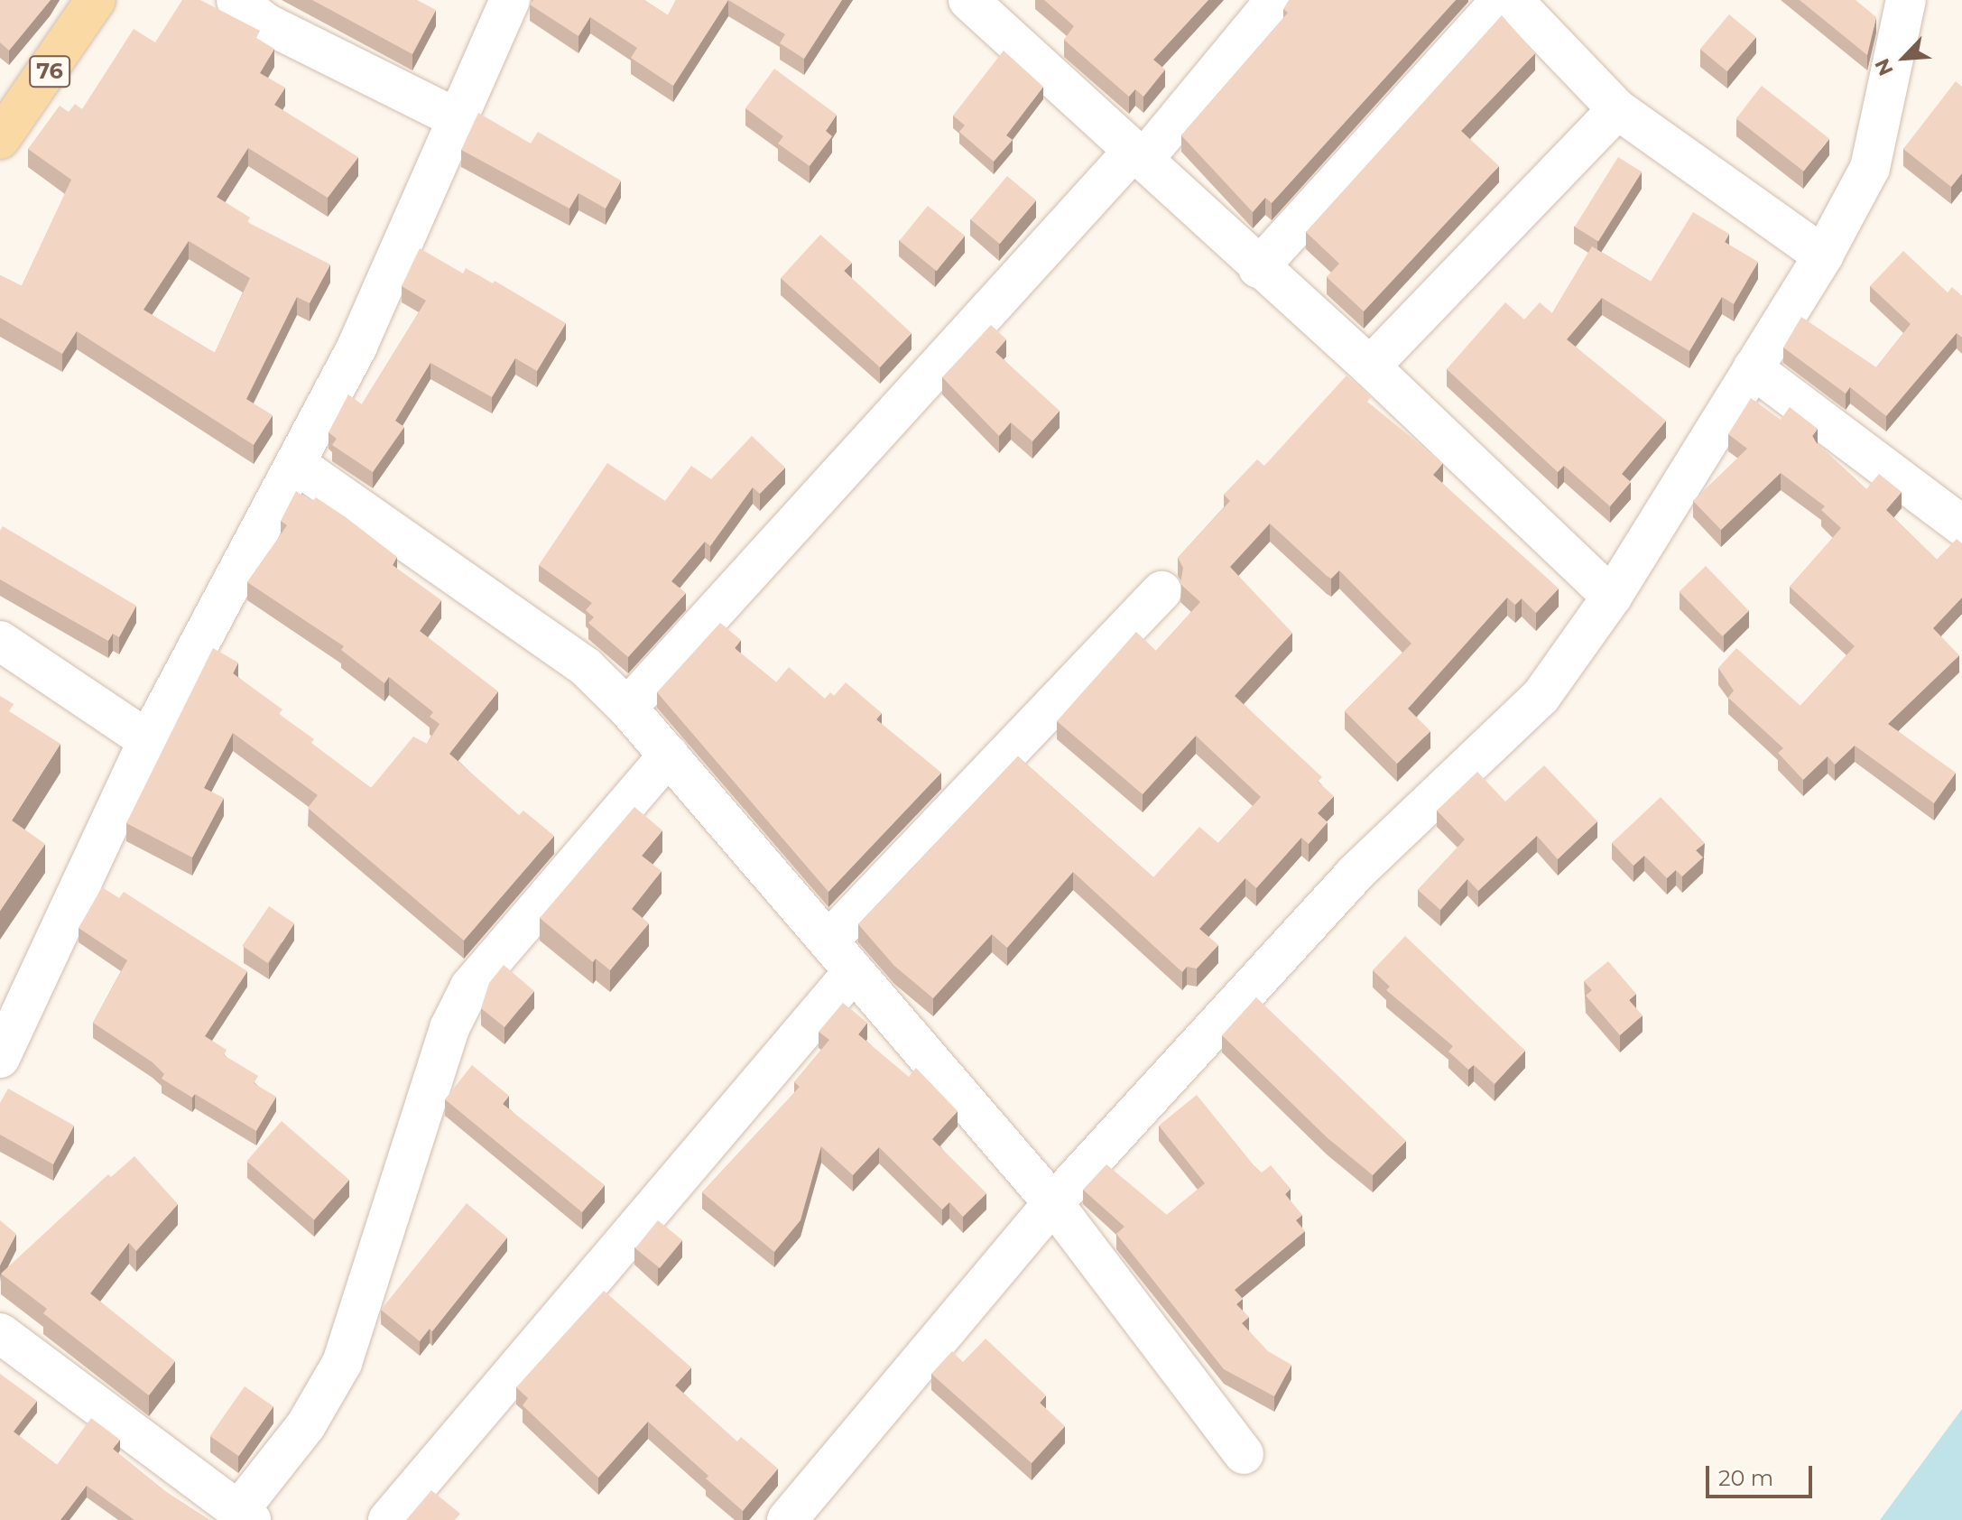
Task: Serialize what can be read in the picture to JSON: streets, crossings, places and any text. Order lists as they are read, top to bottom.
{
  "streets": {
    "main road": ["76"]
  },
  "scale_bar": "20 m",
  "north": "bottom left"
}
